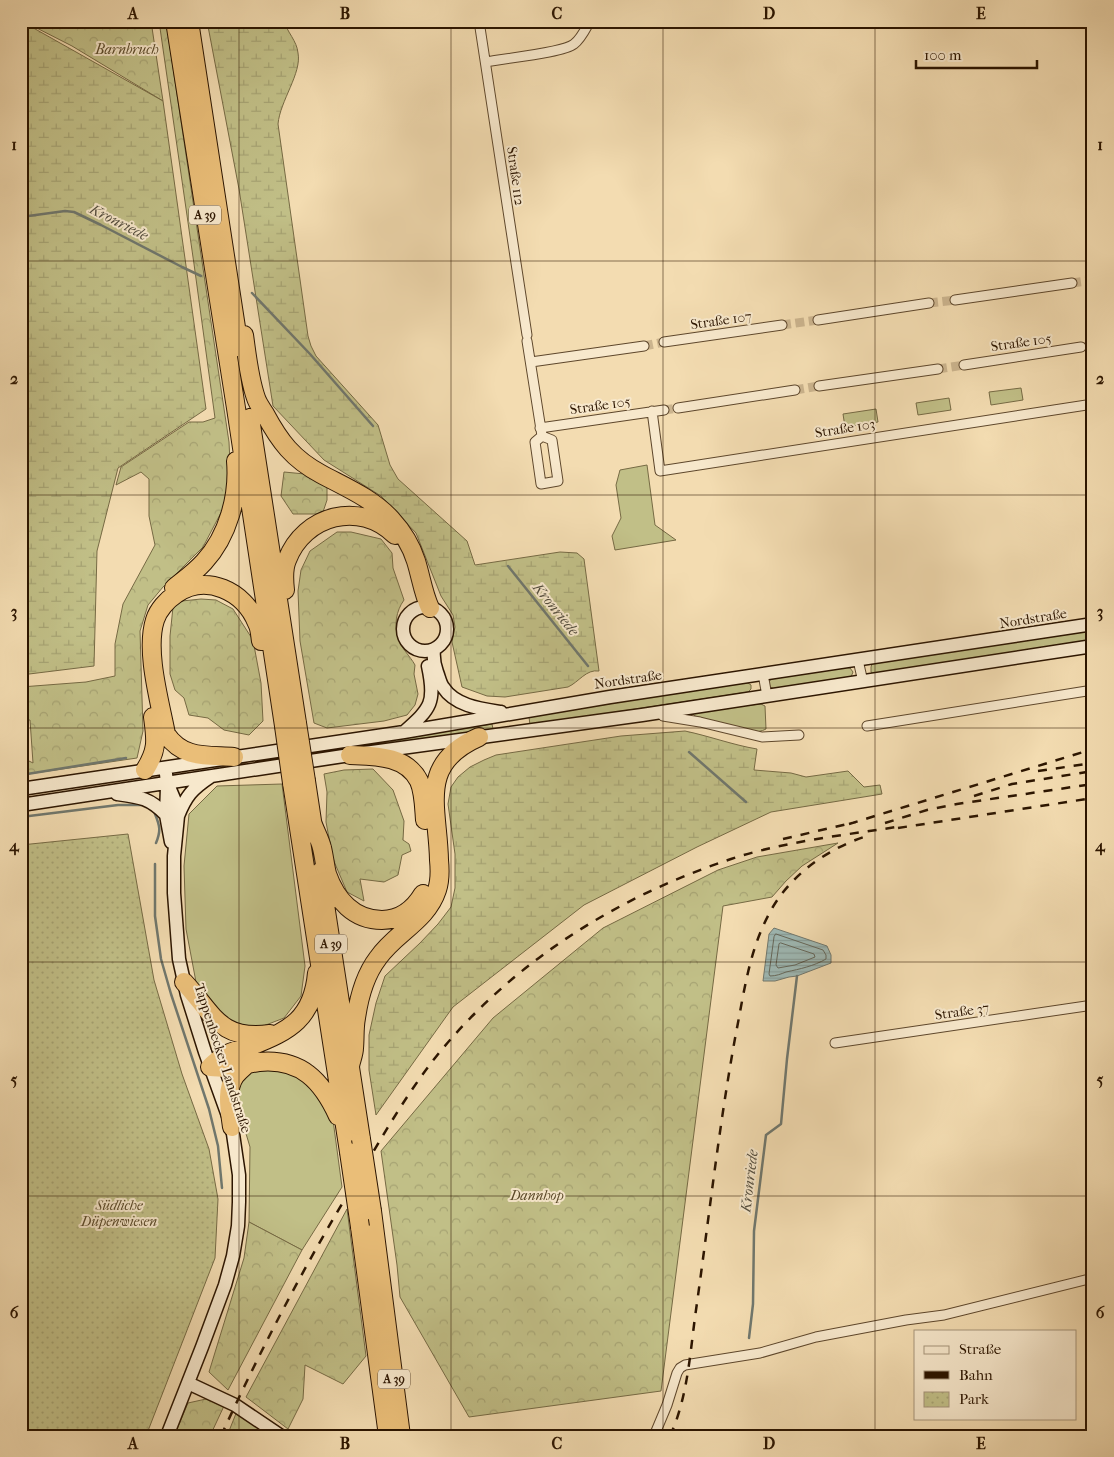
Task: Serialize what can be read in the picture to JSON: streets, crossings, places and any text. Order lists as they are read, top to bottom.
{
  "streets": {
    "highway": ["A 39"],
    "street": [
      "Straße 112",
      "Straße 107",
      "Straße 105",
      "Straße 103",
      "Nordstraße",
      "Straße 37",
      "Tappenbecker Landstraße"
    ]
  },
  "crossings": [
    ["Straße 112", "Straße 105"],
    ["Straße 105", "Straße 103"],
    ["Nordstraße", "Tappenbecker Landstraße"]
  ],
  "water": ["Kronriede"],
  "parks": ["Barnbruch", "Dannhop", "Südliche Düpenwiesen"],
  "legend": ["Straße", "Bahn", "Park"],
  "scale_bar": "100 m",
  "grid": {
    "columns": [
      "A",
      "B",
      "C",
      "D",
      "E"
    ],
    "rows": [
      "1",
      "2",
      "3",
      "4",
      "5",
      "6"
    ]
  }
}
